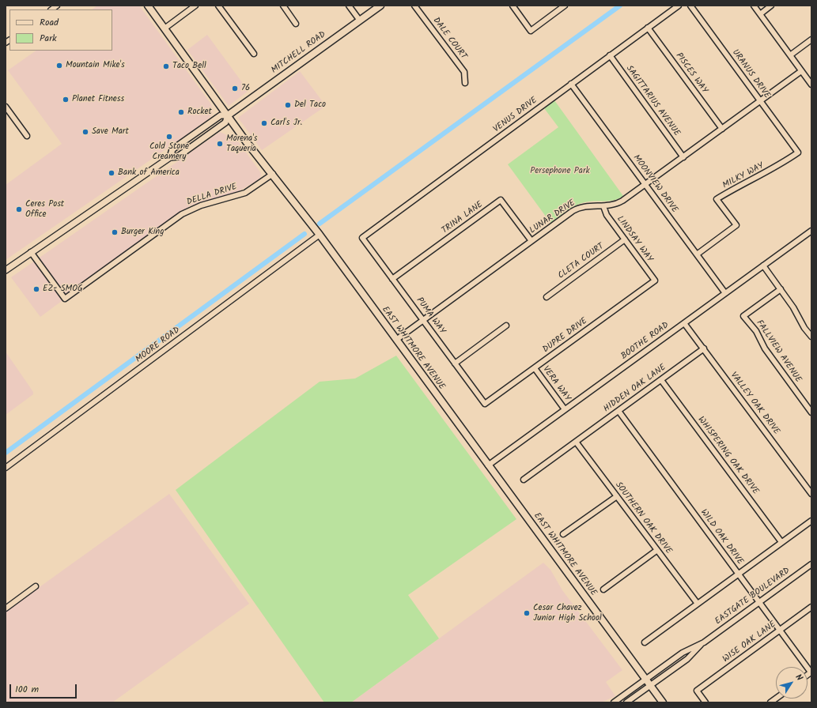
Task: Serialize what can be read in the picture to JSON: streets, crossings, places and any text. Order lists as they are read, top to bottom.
{
  "streets": {
    "main road": ["MITCHELL ROAD", "EAST WHITMORE AVENUE"],
    "street": [
      "DALE COURT",
      "PISCES WAY",
      "URANUS DRIVE",
      "SAGITTARIUS AVENUE",
      "VENUS DRIVE",
      "MILKY WAY",
      "MOONVIEW DRIVE",
      "DELLA DRIVE",
      "LUNAR DRIVE",
      "TRINA LANE",
      "LINDSAY WAY",
      "CLETA COURT",
      "PUMA WAY",
      "DUPRE DRIVE",
      "BOOTHE ROAD",
      "MOORE ROAD",
      "FALLVIEW AVENUE",
      "VERA WAY",
      "HIDDEN OAK LANE",
      "VALLEY OAK DRIVE",
      "WHISPERING OAK DRIVE",
      "SOUTHERN OAK DRIVE",
      "WILD OAK DRIVE",
      "EASTGATE BOULEVARD",
      "WISE OAK LANE"
    ]
  },
  "crossings": [
    ["MITCHELL ROAD", "DELLA DRIVE"],
    ["MITCHELL ROAD", "EAST WHITMORE AVENUE"],
    ["PISCES WAY", "VENUS DRIVE"],
    ["PISCES WAY", "LUNAR DRIVE"],
    ["URANUS DRIVE", "MILKY WAY"],
    ["URANUS DRIVE", "LUNAR DRIVE"],
    ["SAGITTARIUS AVENUE", "VENUS DRIVE"],
    ["SAGITTARIUS AVENUE", "LUNAR DRIVE"],
    ["VENUS DRIVE", "MOONVIEW DRIVE"],
    ["VENUS DRIVE", "PUMA WAY"],
    ["MILKY WAY", "MOONVIEW DRIVE"],
    ["MOONVIEW DRIVE", "LUNAR DRIVE"],
    ["MOONVIEW DRIVE", "BOOTHE ROAD"],
    ["DELLA DRIVE", "EAST WHITMORE AVENUE"],
    ["LUNAR DRIVE", "TRINA LANE"],
    ["LUNAR DRIVE", "LINDSAY WAY"],
    ["LUNAR DRIVE", "PUMA WAY"],
    ["LUNAR DRIVE", "EAST WHITMORE AVENUE"],
    ["TRINA LANE", "PUMA WAY"],
    ["LINDSAY WAY", "CLETA COURT"],
    ["LINDSAY WAY", "DUPRE DRIVE"],
    ["PUMA WAY", "DUPRE DRIVE"],
    ["DUPRE DRIVE", "VERA WAY"],
    ["BOOTHE ROAD", "EAST WHITMORE AVENUE"],
    ["BOOTHE ROAD", "VERA WAY"],
    ["BOOTHE ROAD", "VALLEY OAK DRIVE"],
    ["MOORE ROAD", "EAST WHITMORE AVENUE"],
    ["EAST WHITMORE AVENUE", "EASTGATE BOULEVARD"],
    ["HIDDEN OAK LANE", "VALLEY OAK DRIVE"],
    ["HIDDEN OAK LANE", "WHISPERING OAK DRIVE"],
    ["HIDDEN OAK LANE", "SOUTHERN OAK DRIVE"],
    ["HIDDEN OAK LANE", "WILD OAK DRIVE"],
    ["WILD OAK DRIVE", "EASTGATE BOULEVARD"],
    ["WILD OAK DRIVE", "WISE OAK LANE"]
  ],
  "parks": ["Persephone Park"],
  "places": [
    "Mountain Mike's",
    "Taco Bell",
    "76",
    "Planet Fitness",
    "Del Taco",
    "Rocket",
    "Carl's Jr.",
    "Save Mart",
    "Cold Stone Creamery",
    "Morena's Taqueria",
    "Bank of America",
    "Ceres Post Office",
    "Burger King",
    "EZ- SMOG",
    "Cesar Chavez Junior High School"
  ],
  "legend": ["Road", "Park"],
  "scale_bar": "100 m",
  "north": "top right"
}
